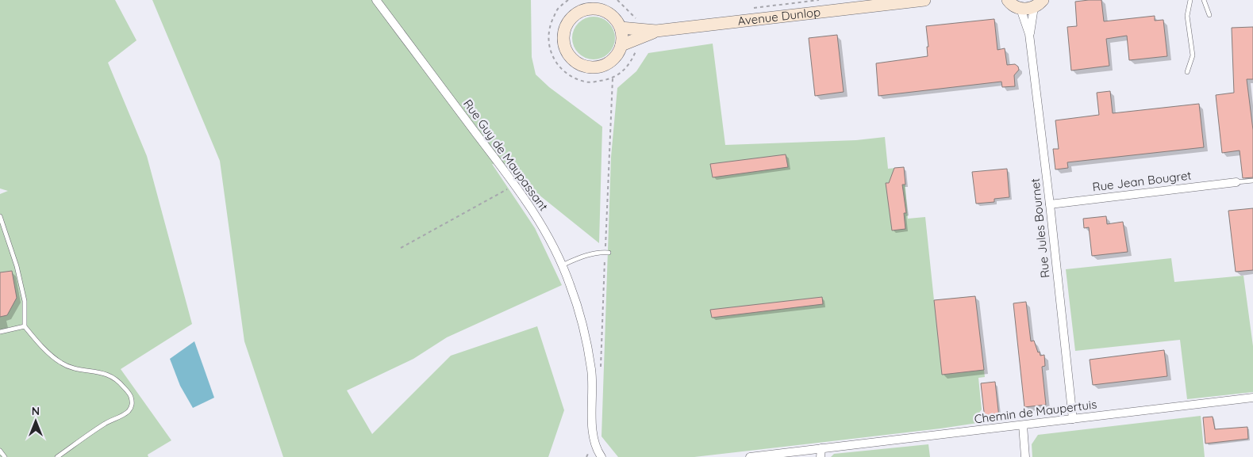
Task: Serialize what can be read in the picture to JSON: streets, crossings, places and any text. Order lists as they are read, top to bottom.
{
  "streets": {
    "street": [
      "Avenue Dunlop",
      "Rue Guy de Maupassant",
      "Rue Jean Bougret",
      "Rue Jules Bournet",
      "Chemin de Maupertuis"
    ]
  },
  "crossings": [
    ["Rue Jean Bougret", "Rue Jules Bournet"],
    ["Rue Jules Bournet", "Chemin de Maupertuis"]
  ],
  "north": "top"
}
